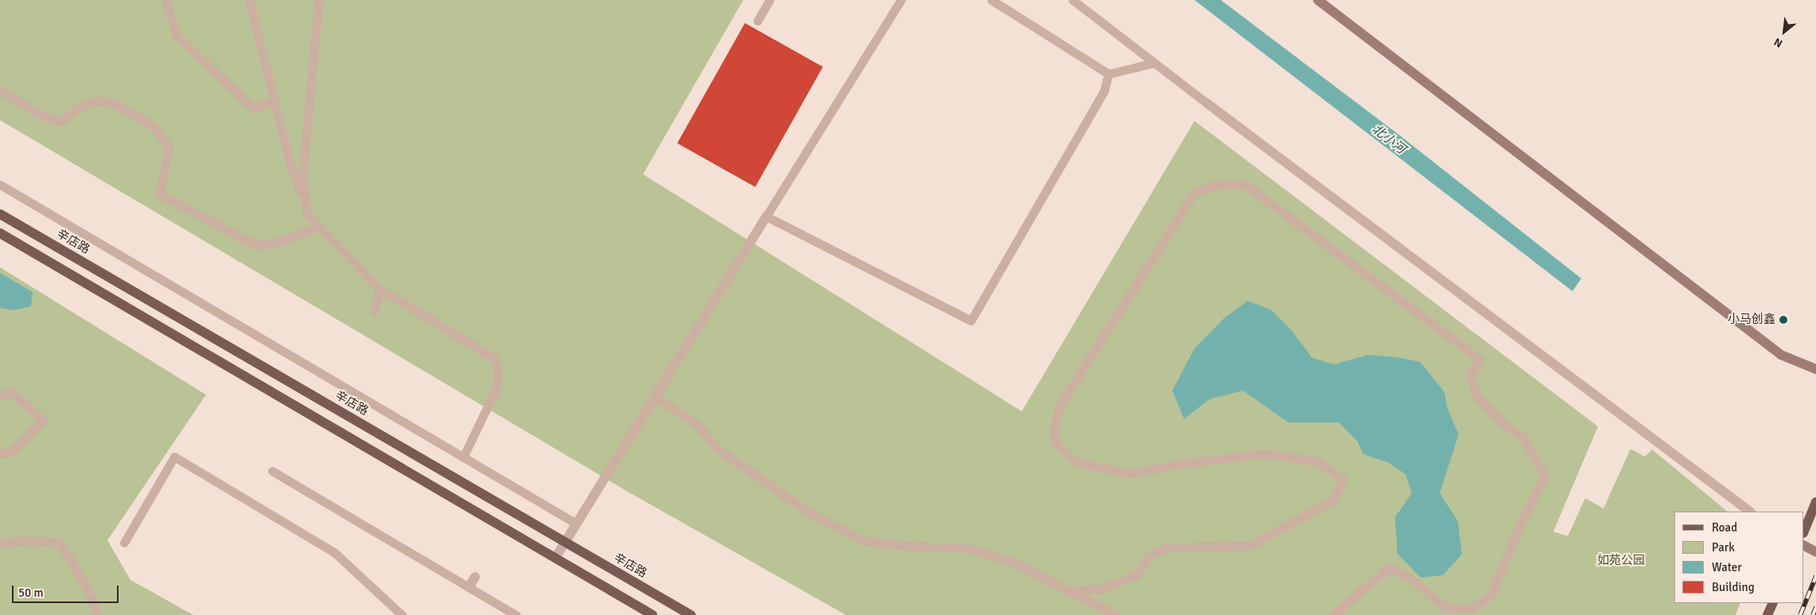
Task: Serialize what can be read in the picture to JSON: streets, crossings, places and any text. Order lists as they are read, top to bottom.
{
  "streets": {
    "main road": ["辛店路"]
  },
  "water": ["北小河"],
  "parks": ["如苑公园"],
  "places": ["小马创鑫"],
  "legend": [
    "Road",
    "Park",
    "Water",
    "Building"
  ],
  "scale_bar": "50 m",
  "north": "bottom left"
}
